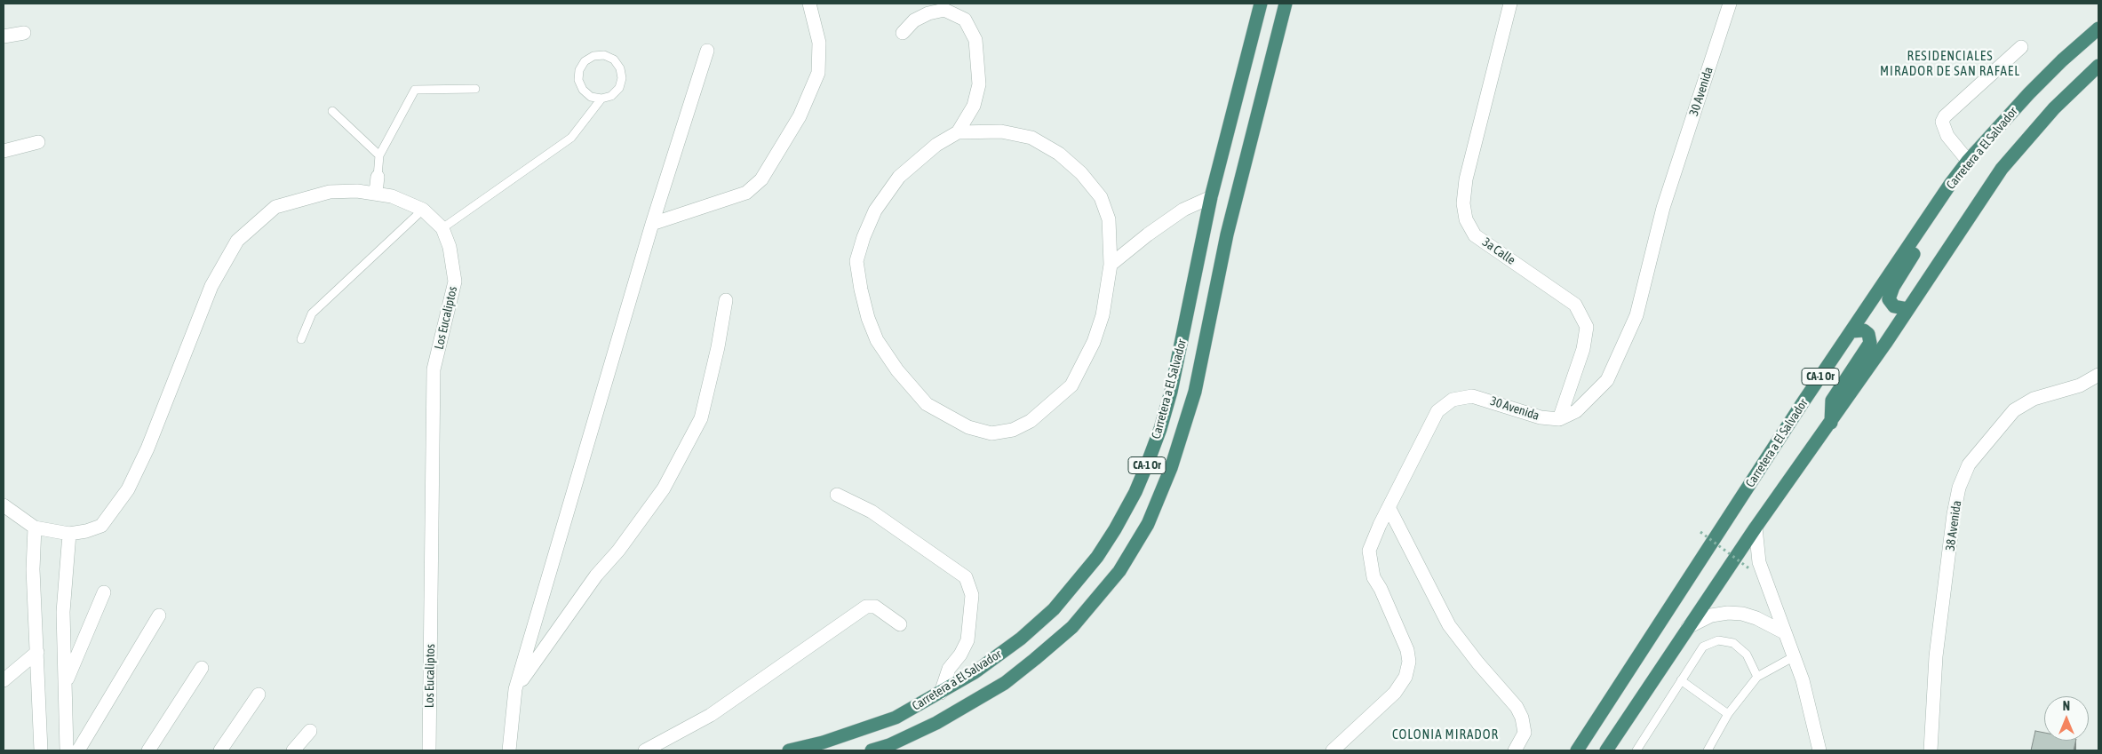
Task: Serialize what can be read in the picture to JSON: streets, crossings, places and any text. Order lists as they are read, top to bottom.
{
  "streets": {
    "highway": ["Carretera a El Salvador", "CA-1 Or"],
    "street": [
      "30 Avenida",
      "3a Calle",
      "Los Eucaliptos",
      "38 Avenida"
    ]
  },
  "crossings": [
    ["30 Avenida", "3a Calle"]
  ],
  "districts": ["RESIDENCIALES MIRADOR DE SAN RAFAEL", "COLONIA MIRADOR"],
  "north": "top"
}
